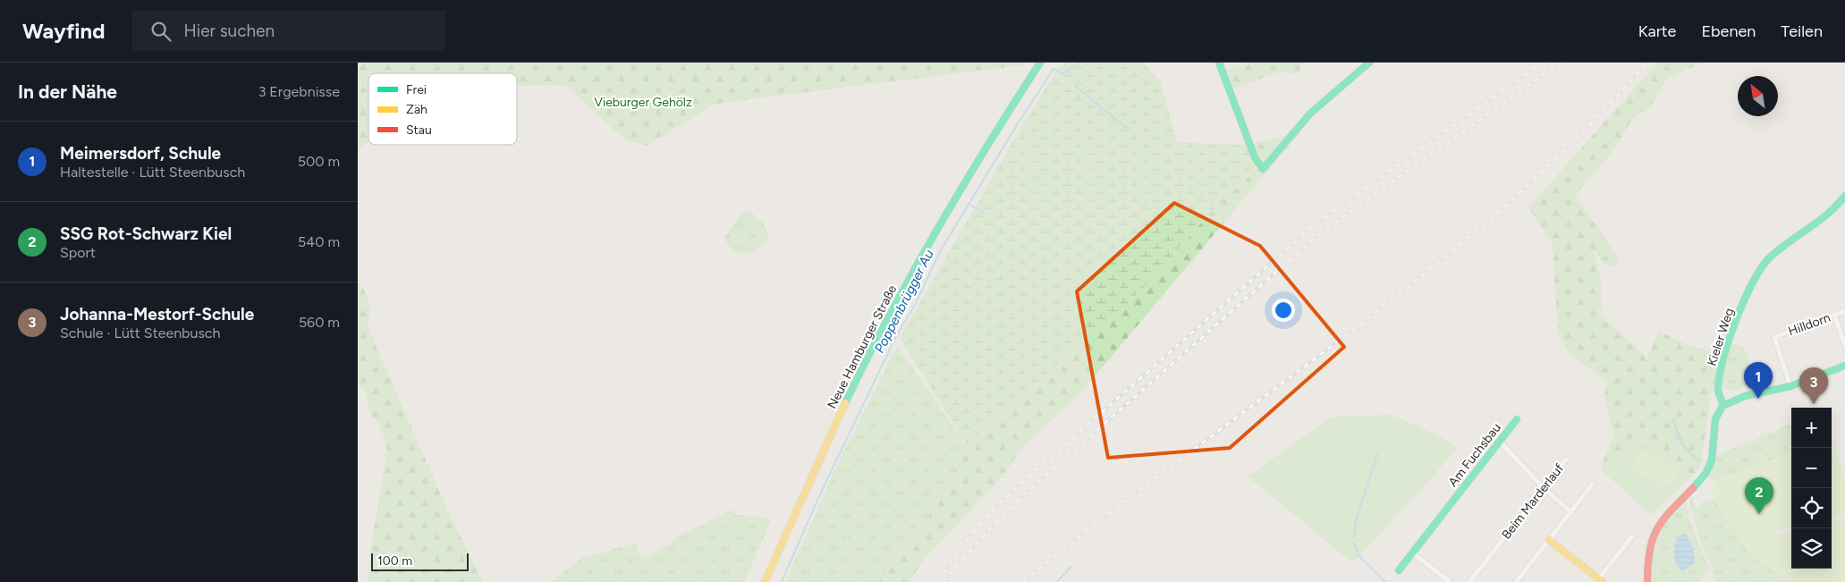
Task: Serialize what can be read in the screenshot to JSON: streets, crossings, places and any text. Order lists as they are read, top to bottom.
{
  "streets": {
    "street": [
      "Hilldorn",
      "Kieler Weg",
      "Neue Hamburger Straße",
      "Am Fuchsbau",
      "Beim Marderlauf"
    ]
  },
  "water": ["Poppenbrügger Au"],
  "parks": ["Vieburger Gehölz"],
  "legend": ["Frei", "Zäh", "Stau"],
  "scale_bar": "100 m",
  "north": "top left",
  "page": {
    "header": "Wayfind",
    "search": "Hier suchen",
    "nav": ["Karte", "Ebenen", "Teilen"],
    "heading": ["In der Nähe", "3 Ergebnisse"],
    "list": [
      {
        "mark": "1",
        "name": "Meimersdorf, Schule",
        "note": "Haltestelle · Lütt Steenbusch",
        "value": "500 m"
      },
      {
        "mark": "2",
        "name": "SSG Rot-Schwarz Kiel",
        "note": "Sport",
        "value": "540 m"
      },
      {
        "mark": "3",
        "name": "Johanna-Mestorf-Schule",
        "note": "Schule · Lütt Steenbusch",
        "value": "560 m"
      }
    ],
    "pins": ["1", "3", "2"],
    "map_buttons": ["+", "−"],
    "scale": "100 m"
  }
}
